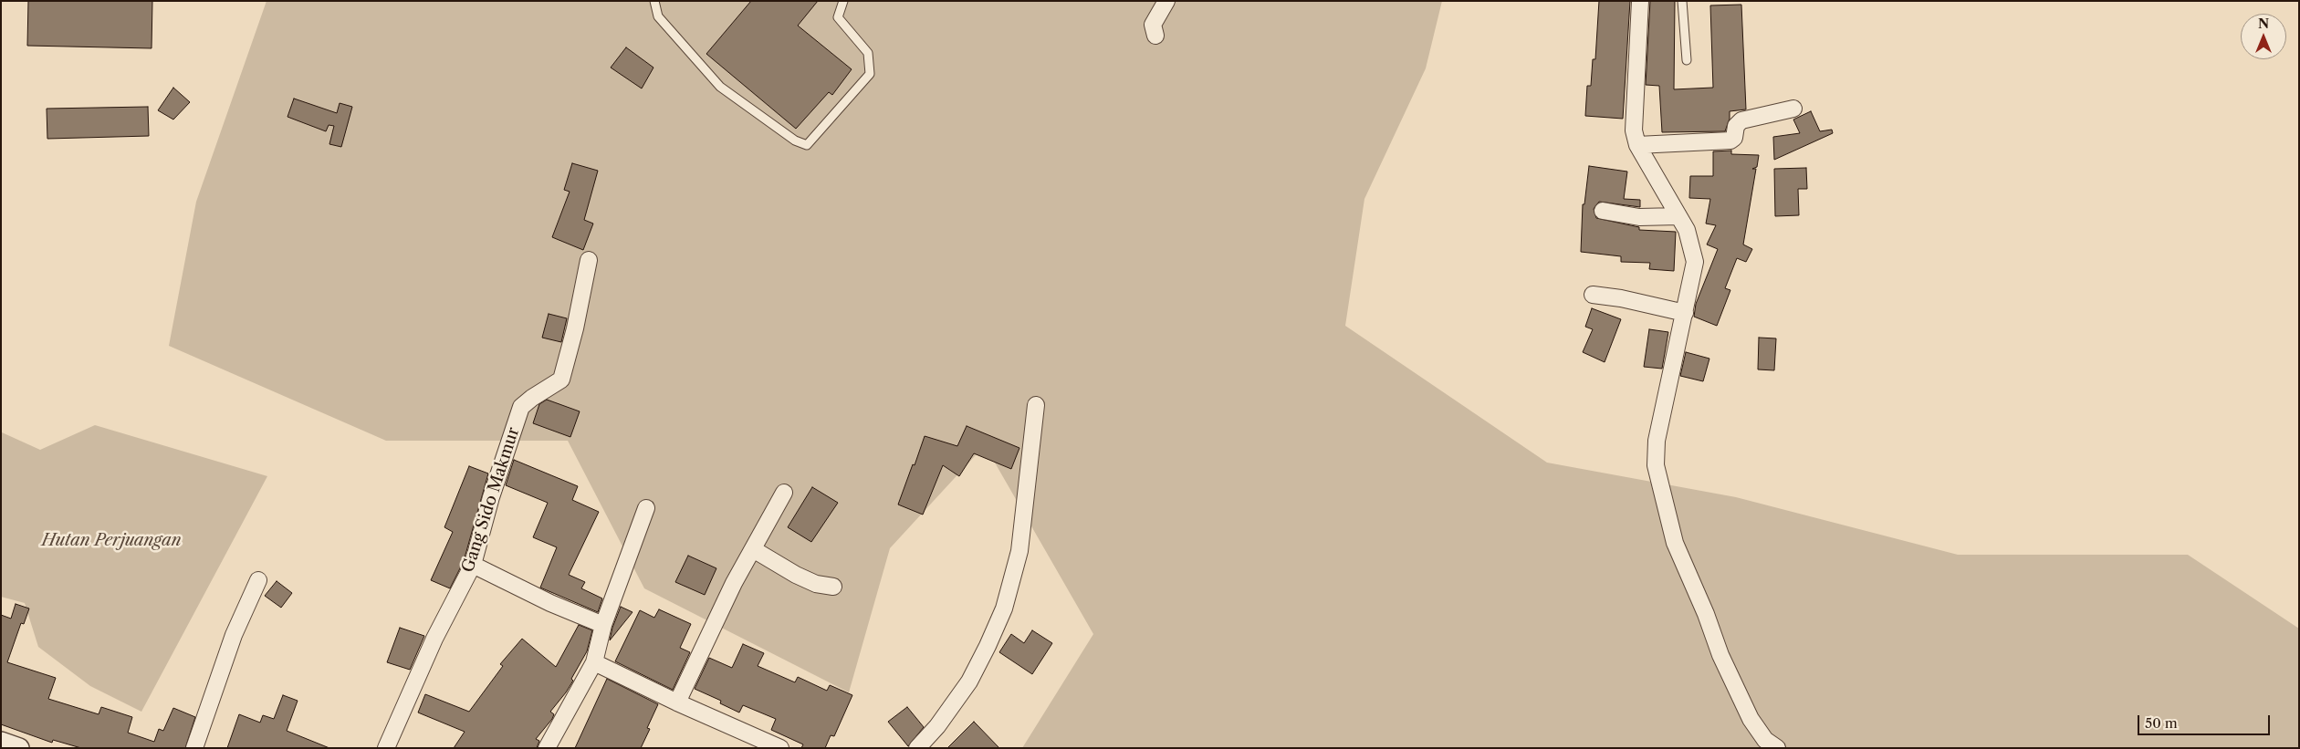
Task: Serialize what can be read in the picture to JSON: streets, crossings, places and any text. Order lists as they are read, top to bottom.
{
  "streets": {
    "street": ["Gang Sido Makmur"]
  },
  "parks": ["Hutan Perjuangan"],
  "scale_bar": "50 m",
  "north": "top"
}
